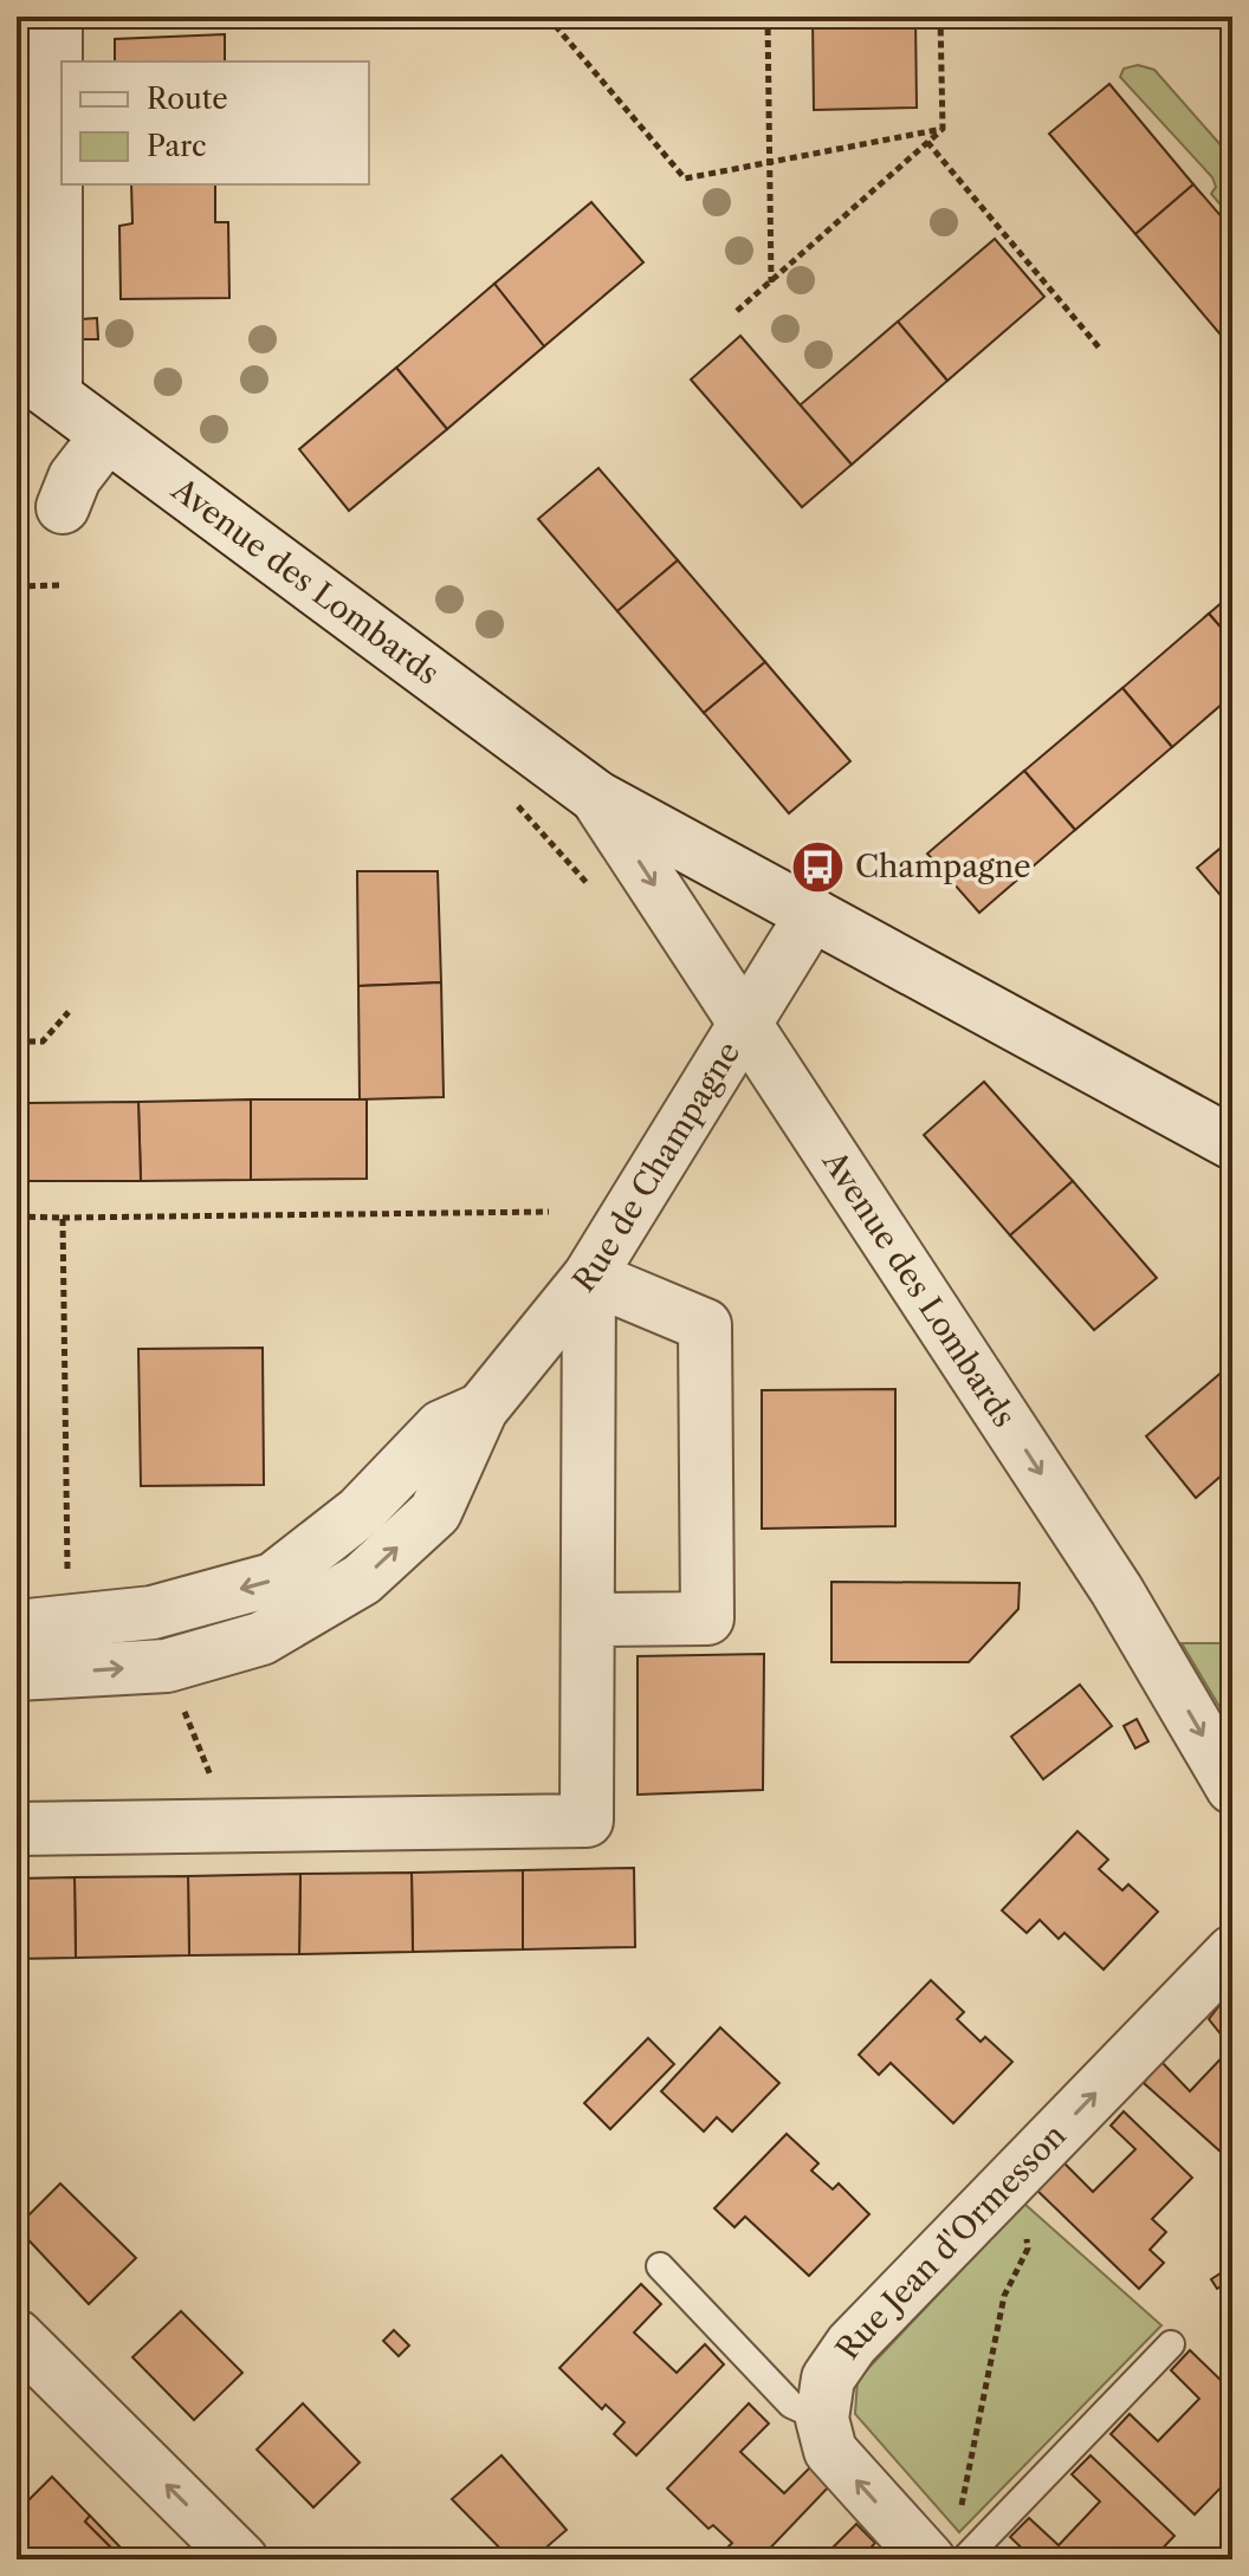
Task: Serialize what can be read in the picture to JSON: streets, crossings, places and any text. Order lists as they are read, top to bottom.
{
  "streets": {
    "street": ["Avenue des Lombards", "Rue de Champagne", "Rue Jean d'Ormesson"]
  },
  "crossings": [
    ["Avenue des Lombards", "Rue de Champagne"]
  ],
  "one_way": ["Avenue des Lombards", "Rue Jean d'Ormesson"],
  "places": {
    "bus stop": ["Champagne"]
  },
  "legend": ["Route", "Parc"]
}
